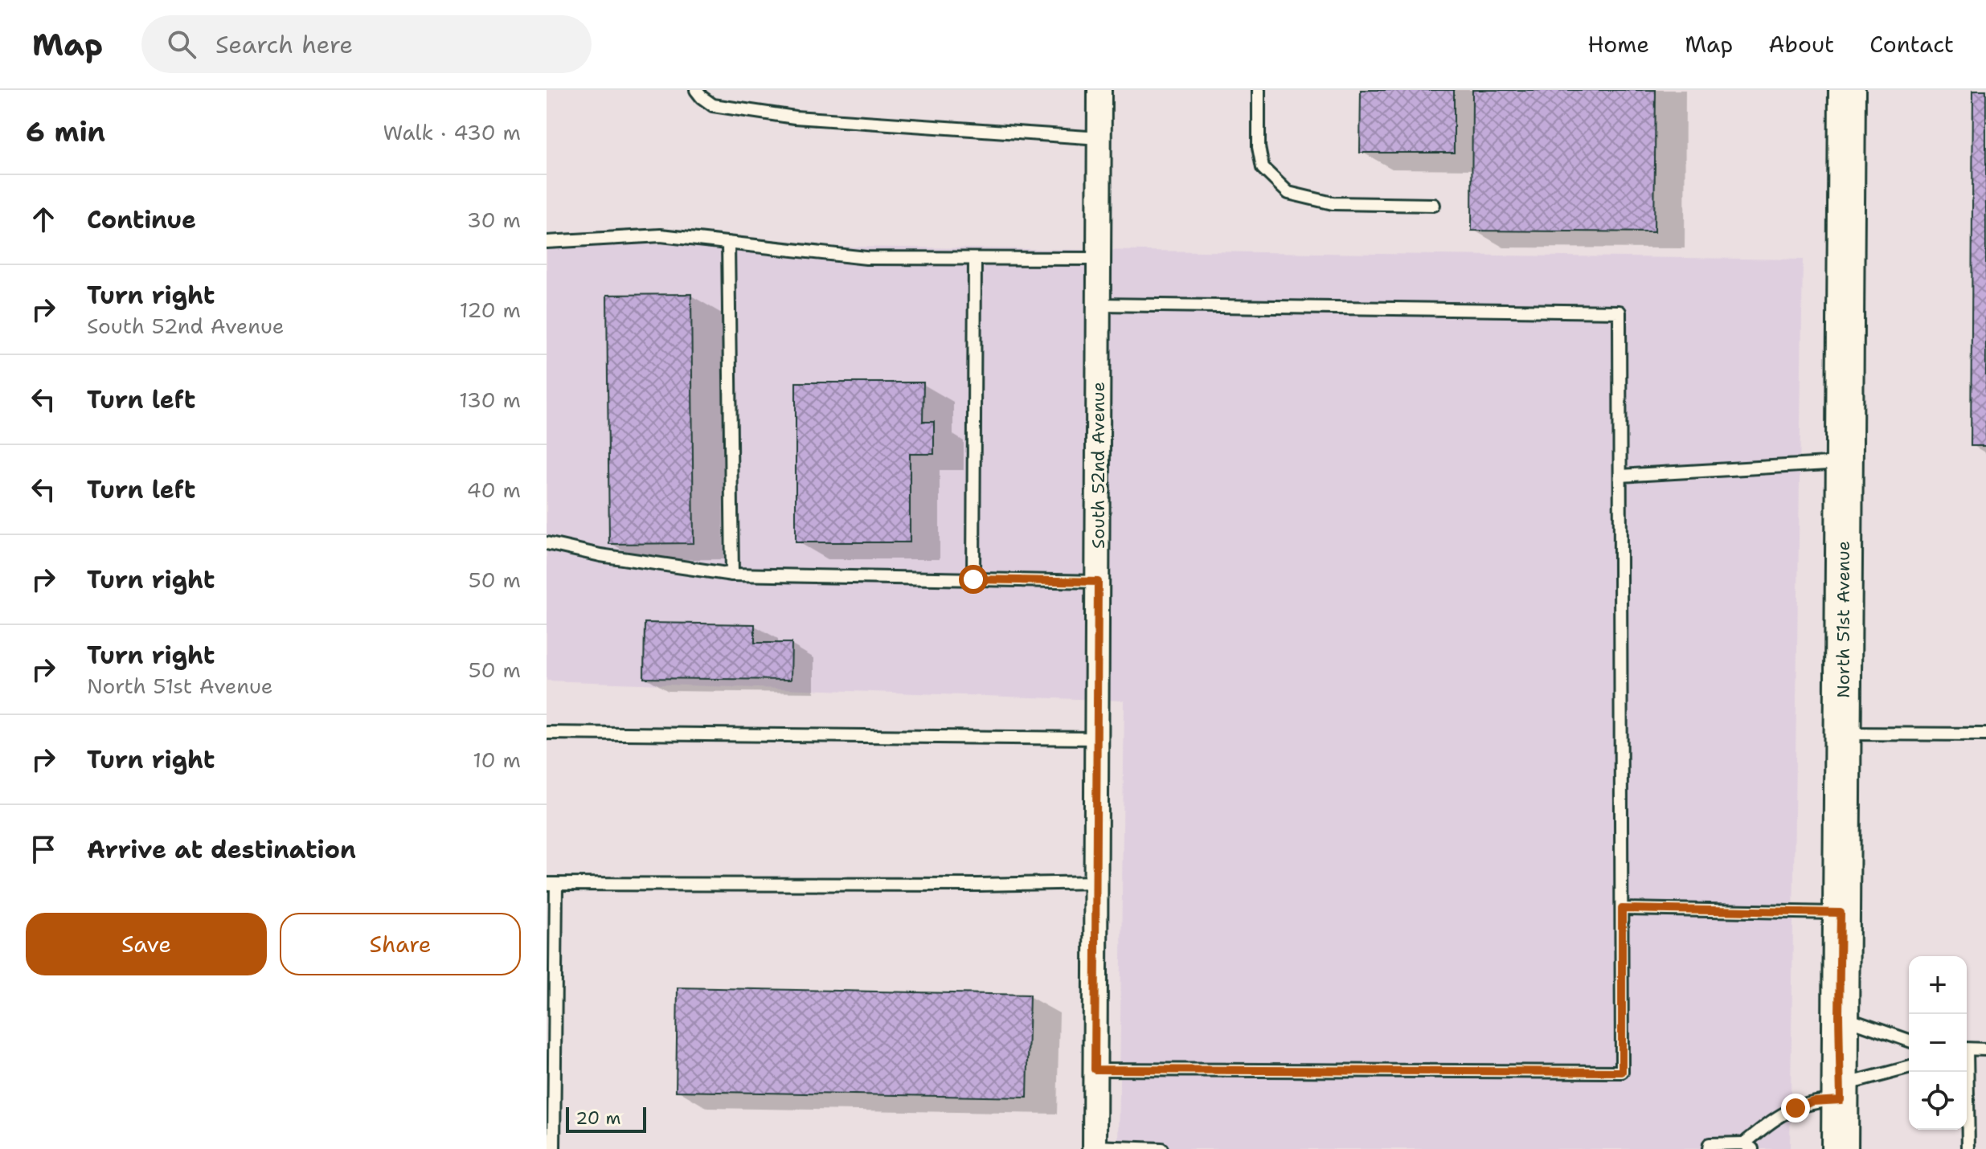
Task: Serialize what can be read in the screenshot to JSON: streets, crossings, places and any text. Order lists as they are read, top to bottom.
{
  "streets": {
    "main road": ["North 51st Avenue"],
    "street": ["South 52nd Avenue"]
  },
  "scale_bar": "20 m",
  "page": {
    "header": "Map",
    "search": "Search here",
    "nav": [
      "Home",
      "Map",
      "About",
      "Contact"
    ],
    "heading": ["6 min", "Walk · 430 m"],
    "list": [
      ["Continue", "30 m"],
      ["Turn right", "South 52nd Avenue", "120 m"],
      ["Turn left", "130 m"],
      ["Turn left", "40 m"],
      ["Turn right", "50 m"],
      ["Turn right", "North 51st Avenue", "50 m"],
      ["Turn right", "10 m"],
      "Arrive at destination"
    ],
    "buttons": ["Save", "Share"],
    "map_buttons": ["+", "−"],
    "scale": "20 m"
  }
}
